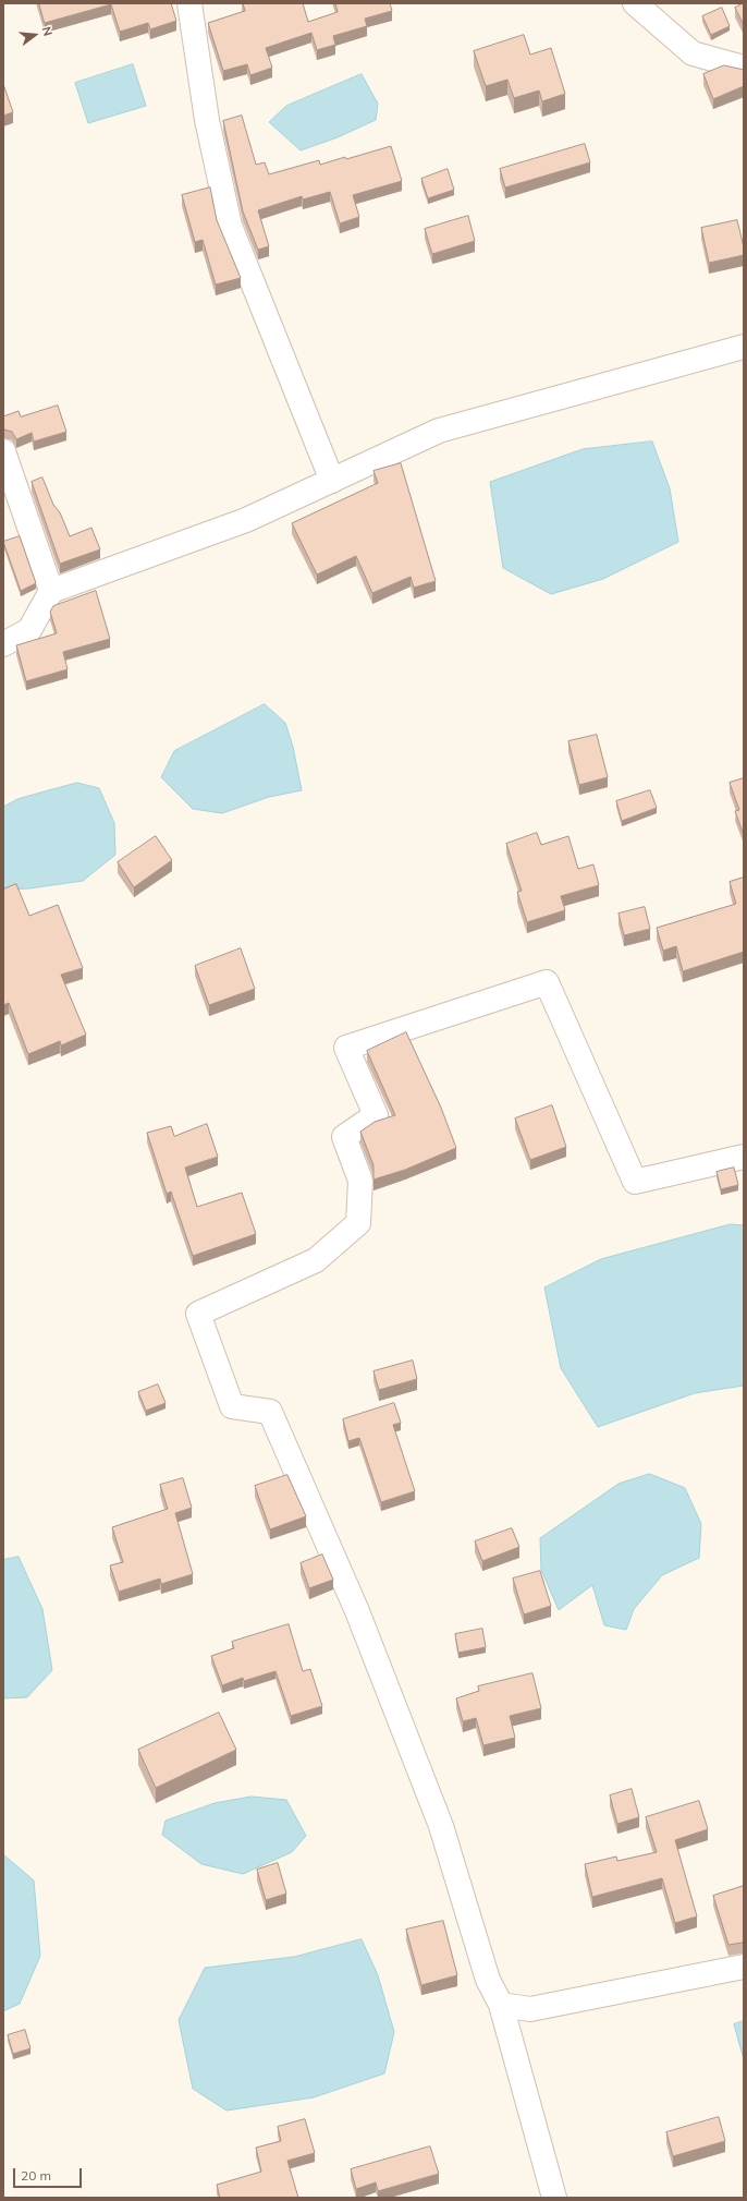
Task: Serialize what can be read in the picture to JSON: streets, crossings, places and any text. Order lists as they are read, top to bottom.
{
  "scale_bar": "20 m",
  "north": "right"
}
